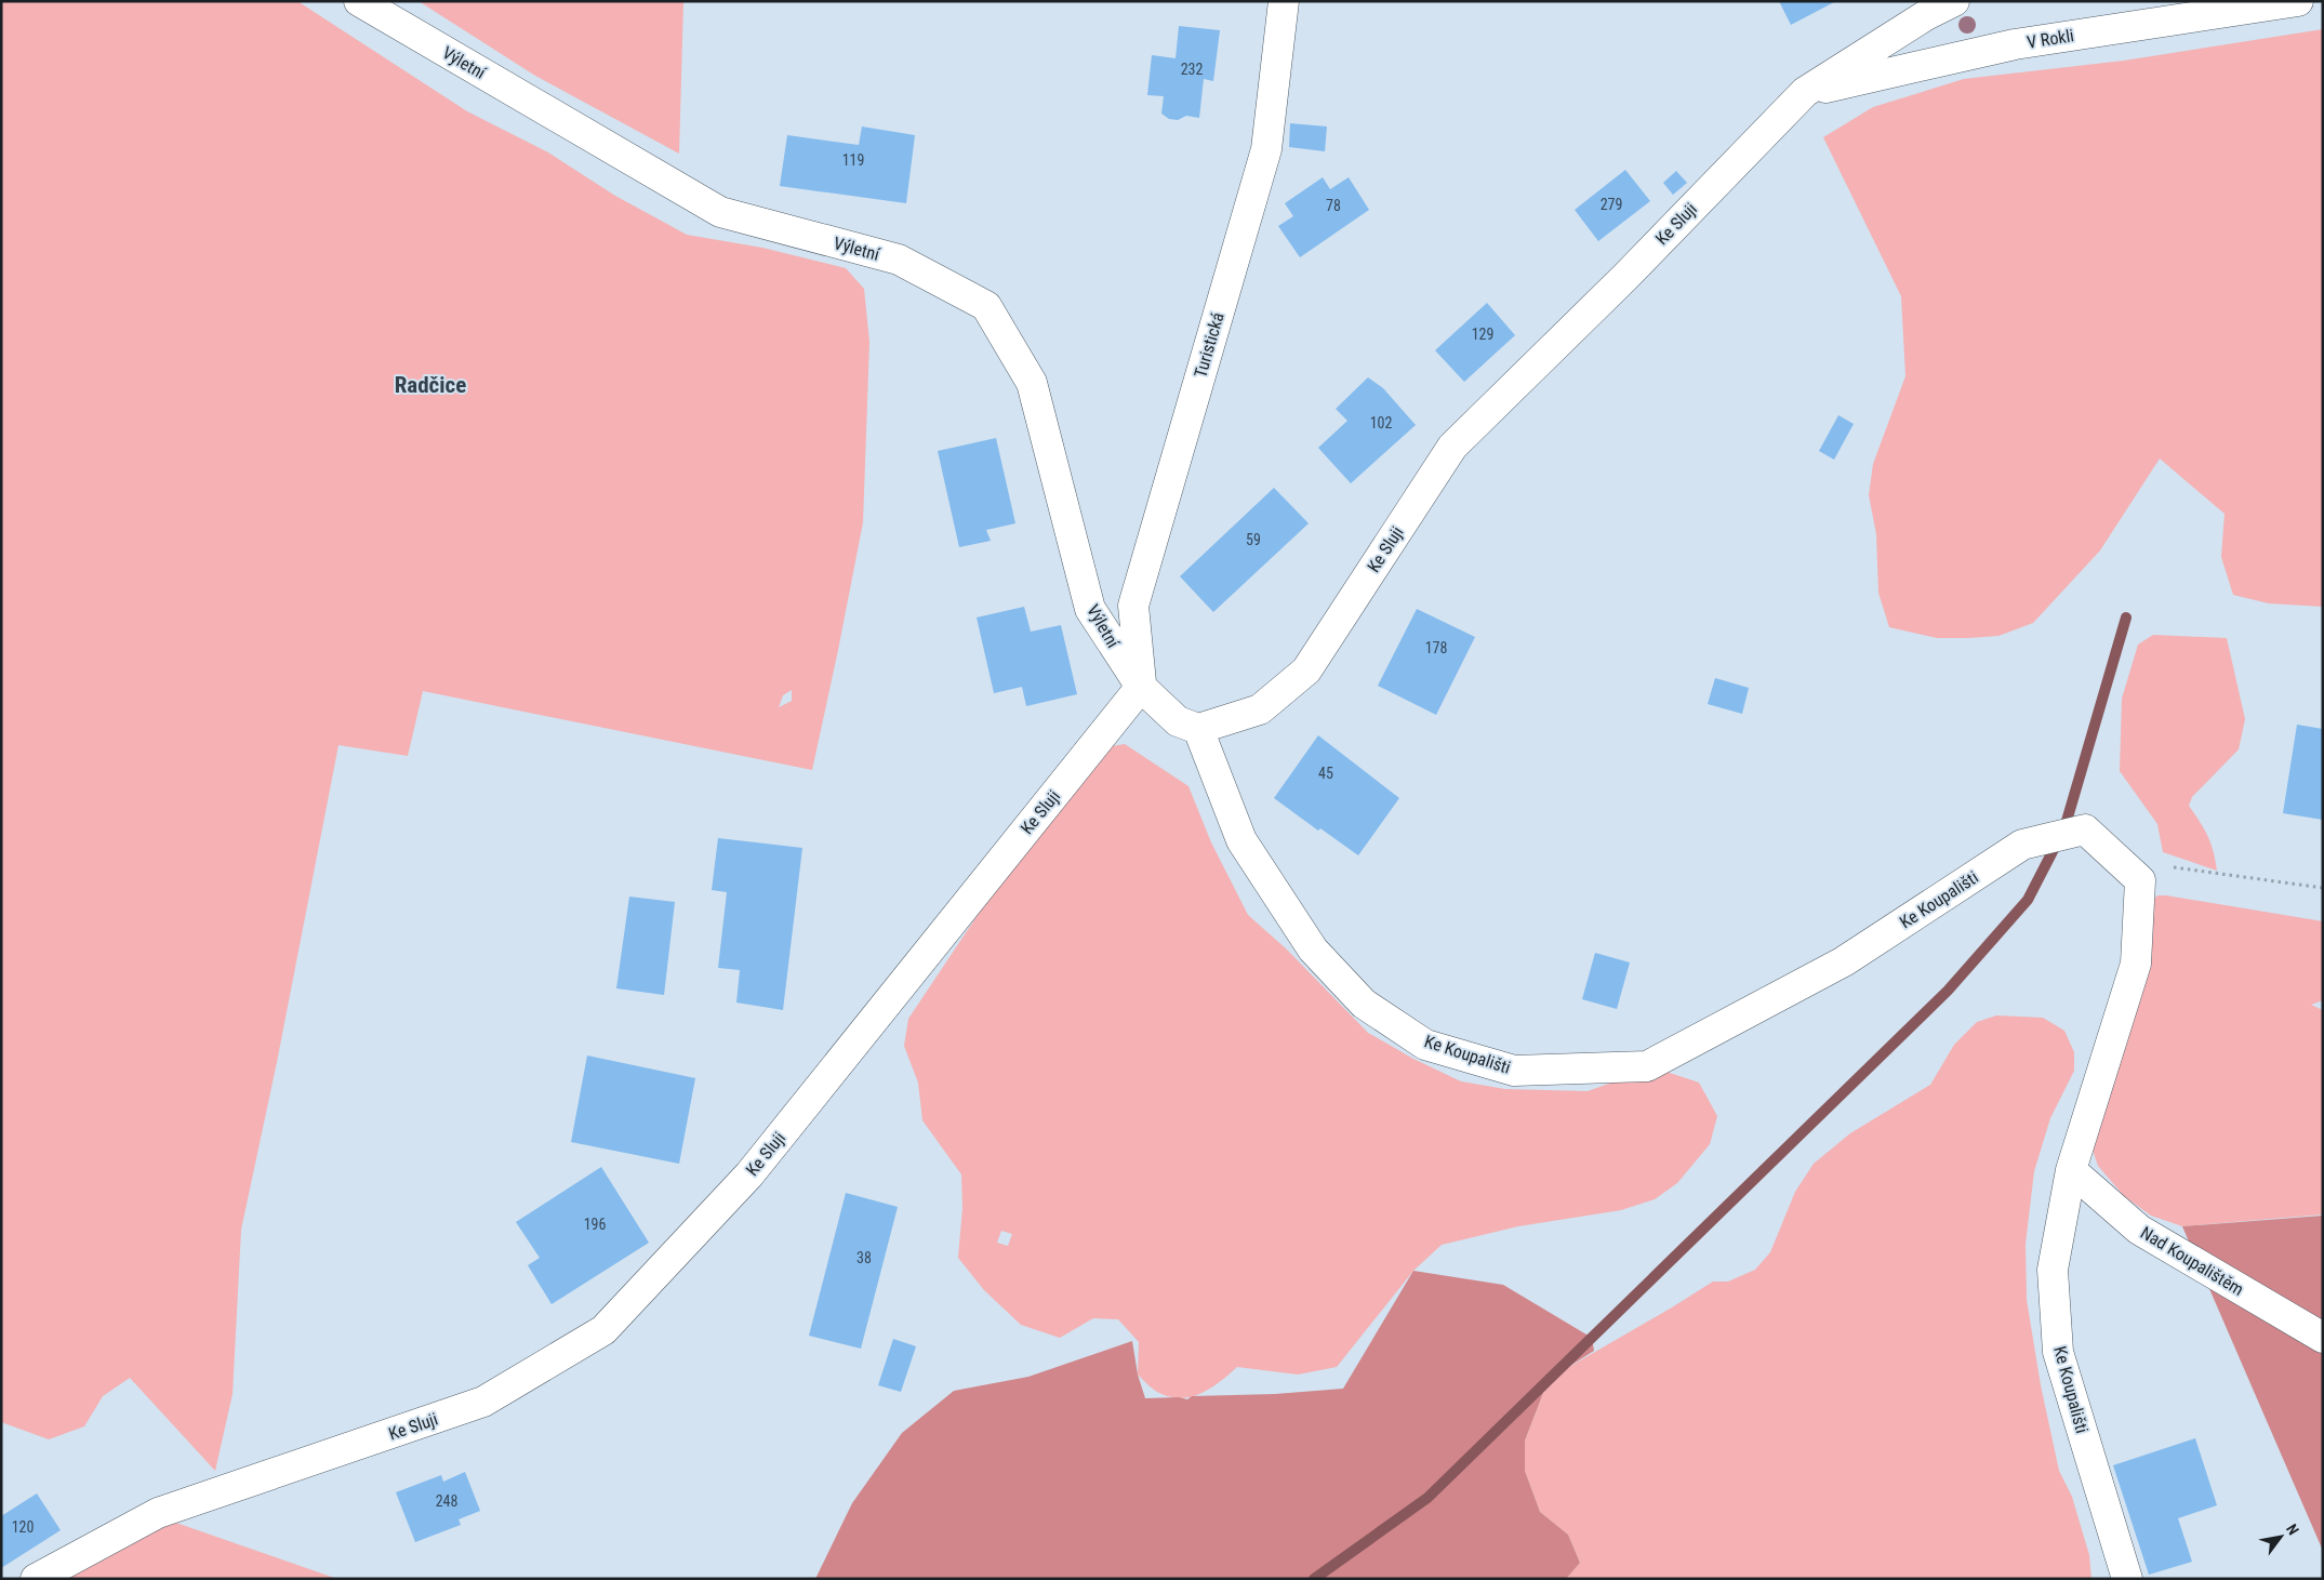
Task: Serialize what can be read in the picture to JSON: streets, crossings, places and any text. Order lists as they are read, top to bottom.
{
  "streets": {
    "street": [
      "V Rokli",
      "Výletní",
      "Ke Sluji",
      "Turistická",
      "Ke Koupališti",
      "Nad Koupalištěm"
    ]
  },
  "crossings": [
    ["V Rokli", "Ke Sluji"],
    ["Výletní", "Ke Sluji"],
    ["Výletní", "Turistická"],
    ["Ke Sluji", "Turistická"],
    ["Ke Sluji", "Ke Koupališti"],
    ["Ke Koupališti", "Nad Koupalištěm"]
  ],
  "districts": ["Radčice"],
  "house_numbers": [
    "232",
    "119",
    "279",
    "78",
    "129",
    "102",
    "59",
    "178",
    "45",
    "196",
    "38",
    "248",
    "120"
  ],
  "north": "top right"
}
